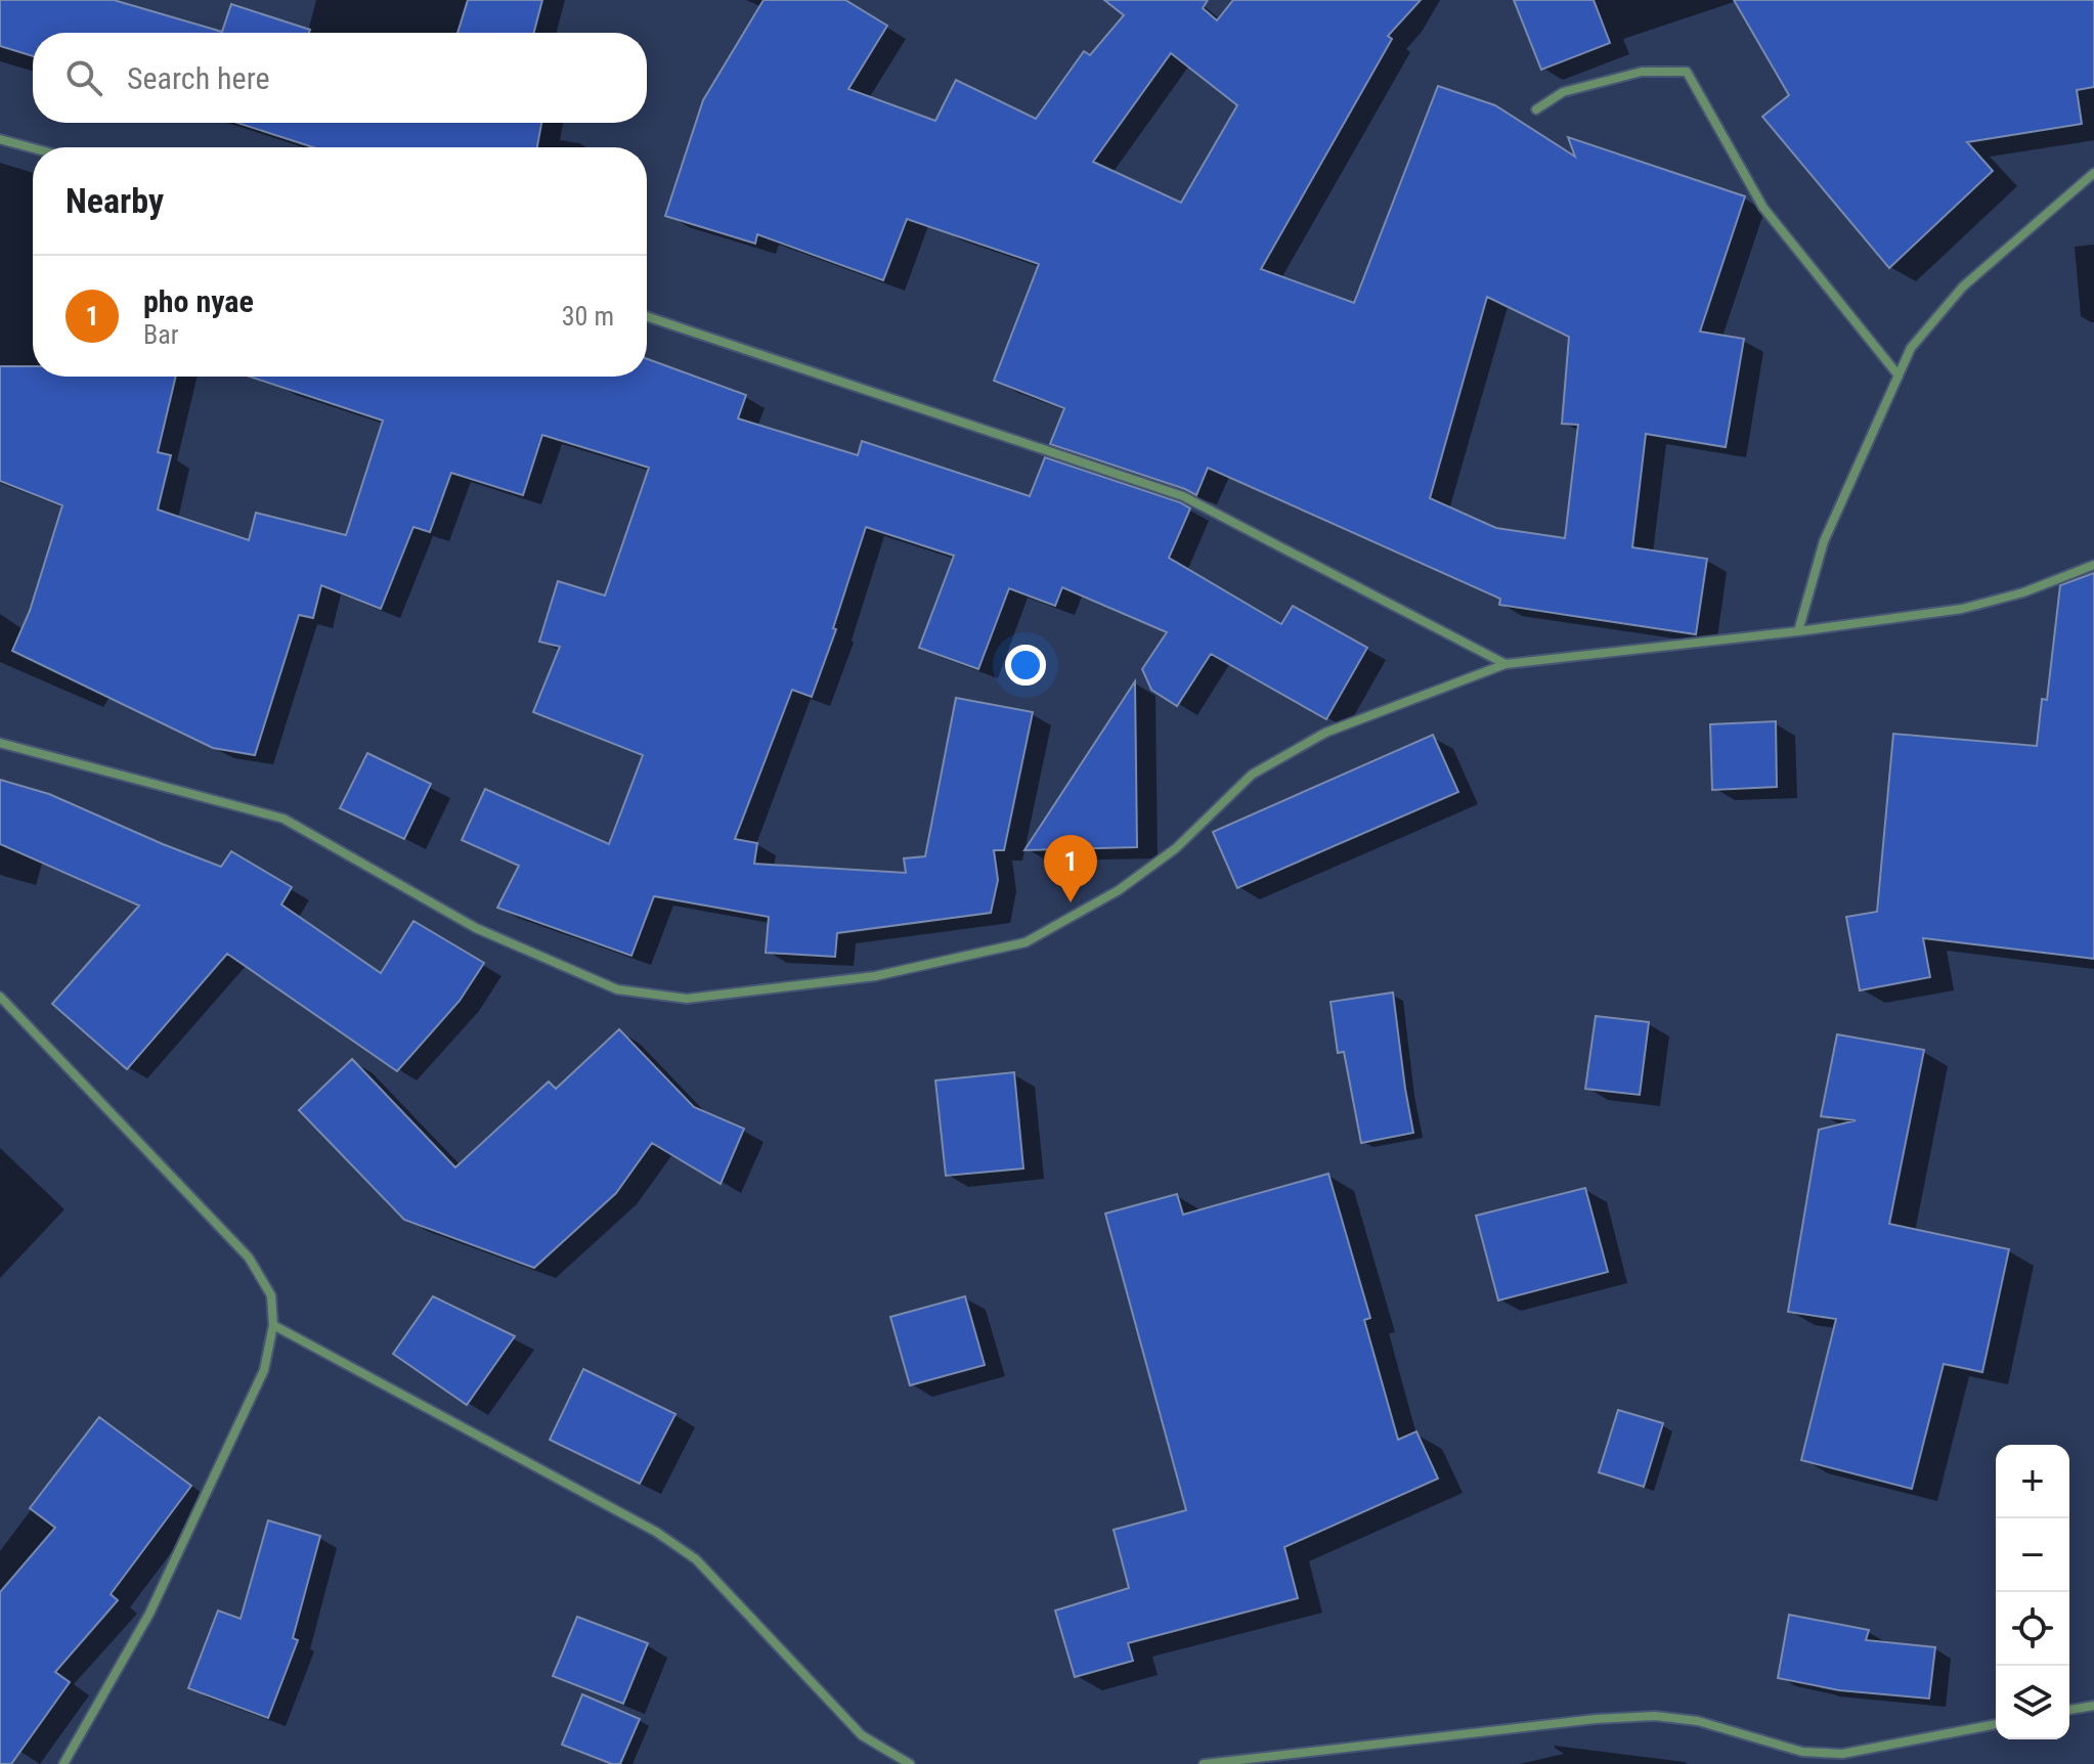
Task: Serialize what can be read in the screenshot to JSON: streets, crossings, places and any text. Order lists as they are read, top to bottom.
{
  "page": {
    "search": "Search here",
    "heading": "Nearby",
    "list": [
      {
        "mark": "1",
        "name": "pho nyae",
        "note": "Bar",
        "value": "30 m"
      }
    ],
    "pins": "1",
    "map_buttons": ["+", "−"]
  }
}
